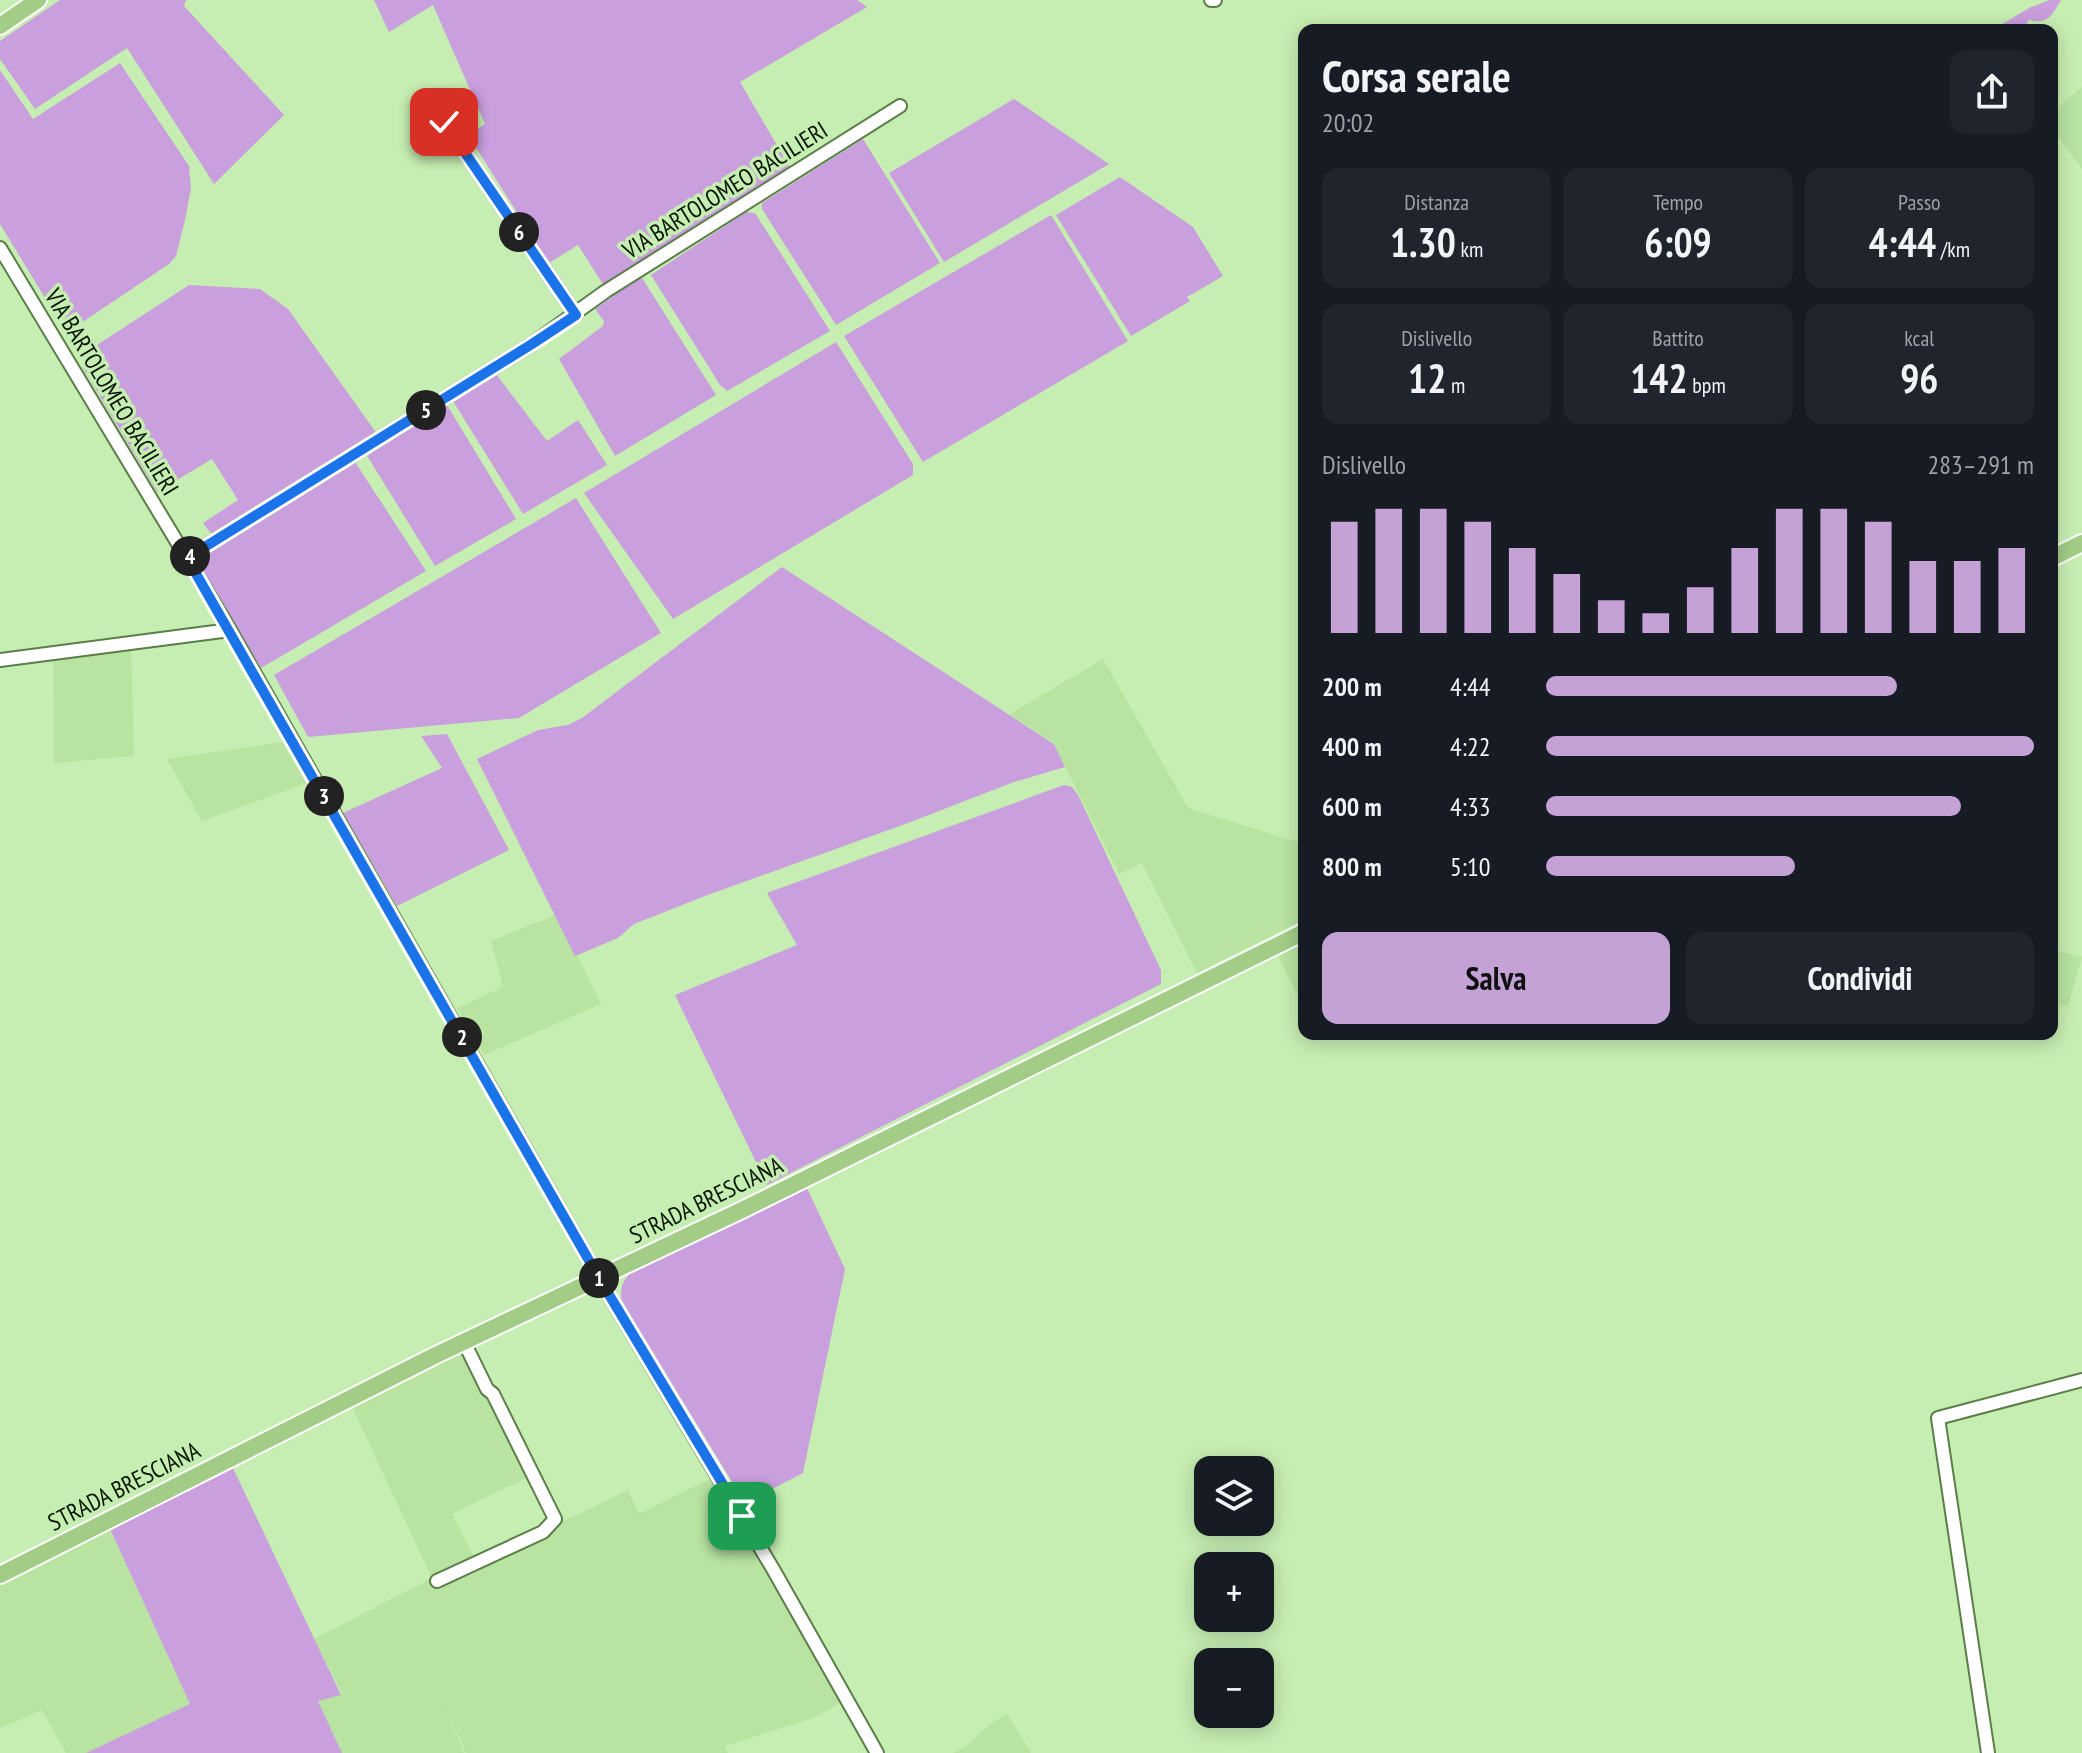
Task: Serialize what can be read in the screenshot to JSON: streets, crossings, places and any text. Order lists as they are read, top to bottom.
{
  "streets": {
    "main road": ["STRADA BRESCIANA"],
    "street": ["VIA BARTOLOMEO BACILIERI"]
  },
  "crossings": [
    ["VIA BARTOLOMEO BACILIERI", "STRADA BRESCIANA"]
  ],
  "page": {
    "heading": ["Corsa serale", "20:02"],
    "stats": [
      ["Distanza", "1.30 km"],
      ["Tempo", "6:09"],
      ["Passo", "4:44 /km"],
      ["Dislivello", "12 m"],
      ["Battito", "142 bpm"],
      ["kcal", "96"]
    ],
    "pins": [
      "6",
      "5",
      "4",
      "3",
      "2",
      "1"
    ],
    "chart": ["Dislivello", "283–291 m"],
    "list": [
      {
        "name": "200 m",
        "note": "4:44"
      },
      {
        "name": "400 m",
        "note": "4:22"
      },
      {
        "name": "600 m",
        "note": "4:33"
      },
      {
        "name": "800 m",
        "note": "5:10"
      }
    ],
    "buttons": ["Salva", "Condividi"],
    "map_buttons": ["+", "−"]
  }
}
